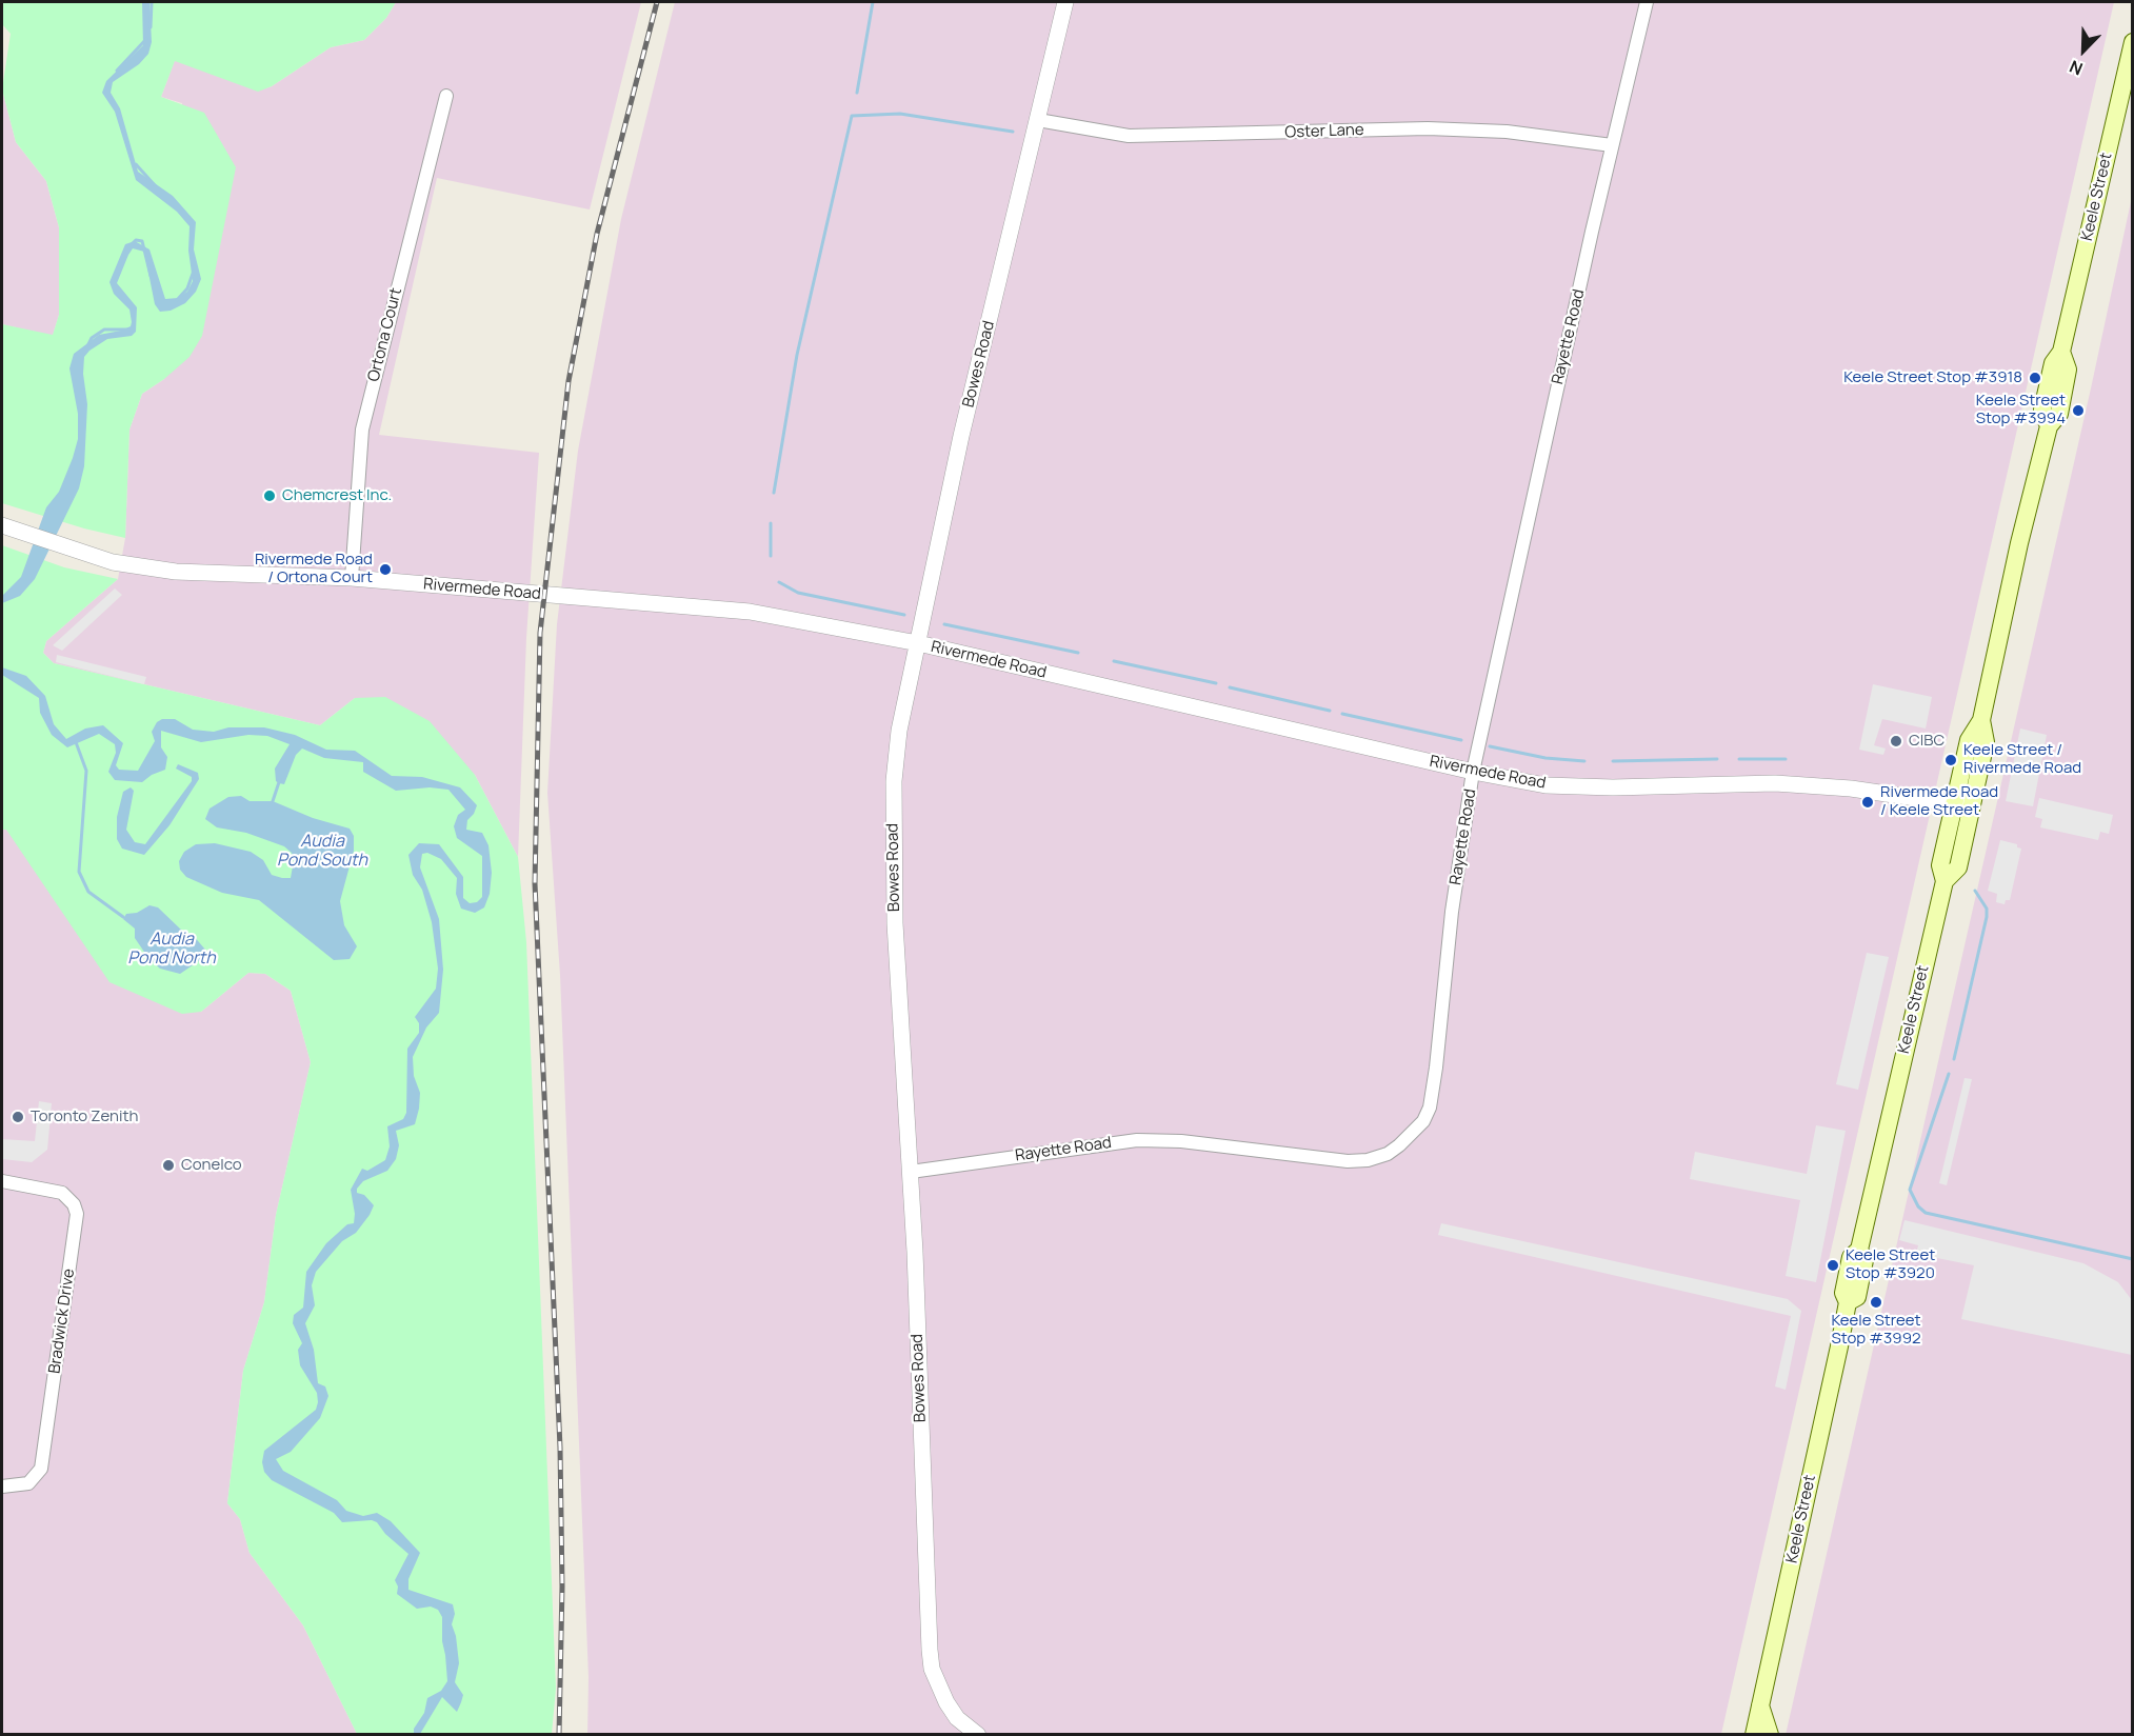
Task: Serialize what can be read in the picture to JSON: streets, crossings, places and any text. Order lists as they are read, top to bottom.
{
  "streets": {
    "main road": ["Keele Street"],
    "street": [
      "Oster Lane",
      "Ortona Court",
      "Rayette Road",
      "Bowes Road",
      "Rivermede Road",
      "Bradwick Drive"
    ]
  },
  "crossings": [
    ["Oster Lane", "Rayette Road"],
    ["Oster Lane", "Bowes Road"],
    ["Keele Street", "Rivermede Road"],
    ["Ortona Court", "Rivermede Road"],
    ["Rayette Road", "Bowes Road"],
    ["Rayette Road", "Rivermede Road"],
    ["Bowes Road", "Rivermede Road"]
  ],
  "water": ["Audia Pond South", "Audia Pond North"],
  "places": [
    "Keele Street Stop #3918",
    "Keele Street Stop #3994",
    "Chemcrest Inc.",
    "Rivermede Road / Ortona Court",
    "CIBC",
    "Keele Street / Rivermede Road",
    "Rivermede Road / Keele Street",
    "Toronto Zenith",
    "Conelco",
    "Keele Street Stop #3920",
    "Keele Street Stop #3992"
  ],
  "north": "bottom left"
}
